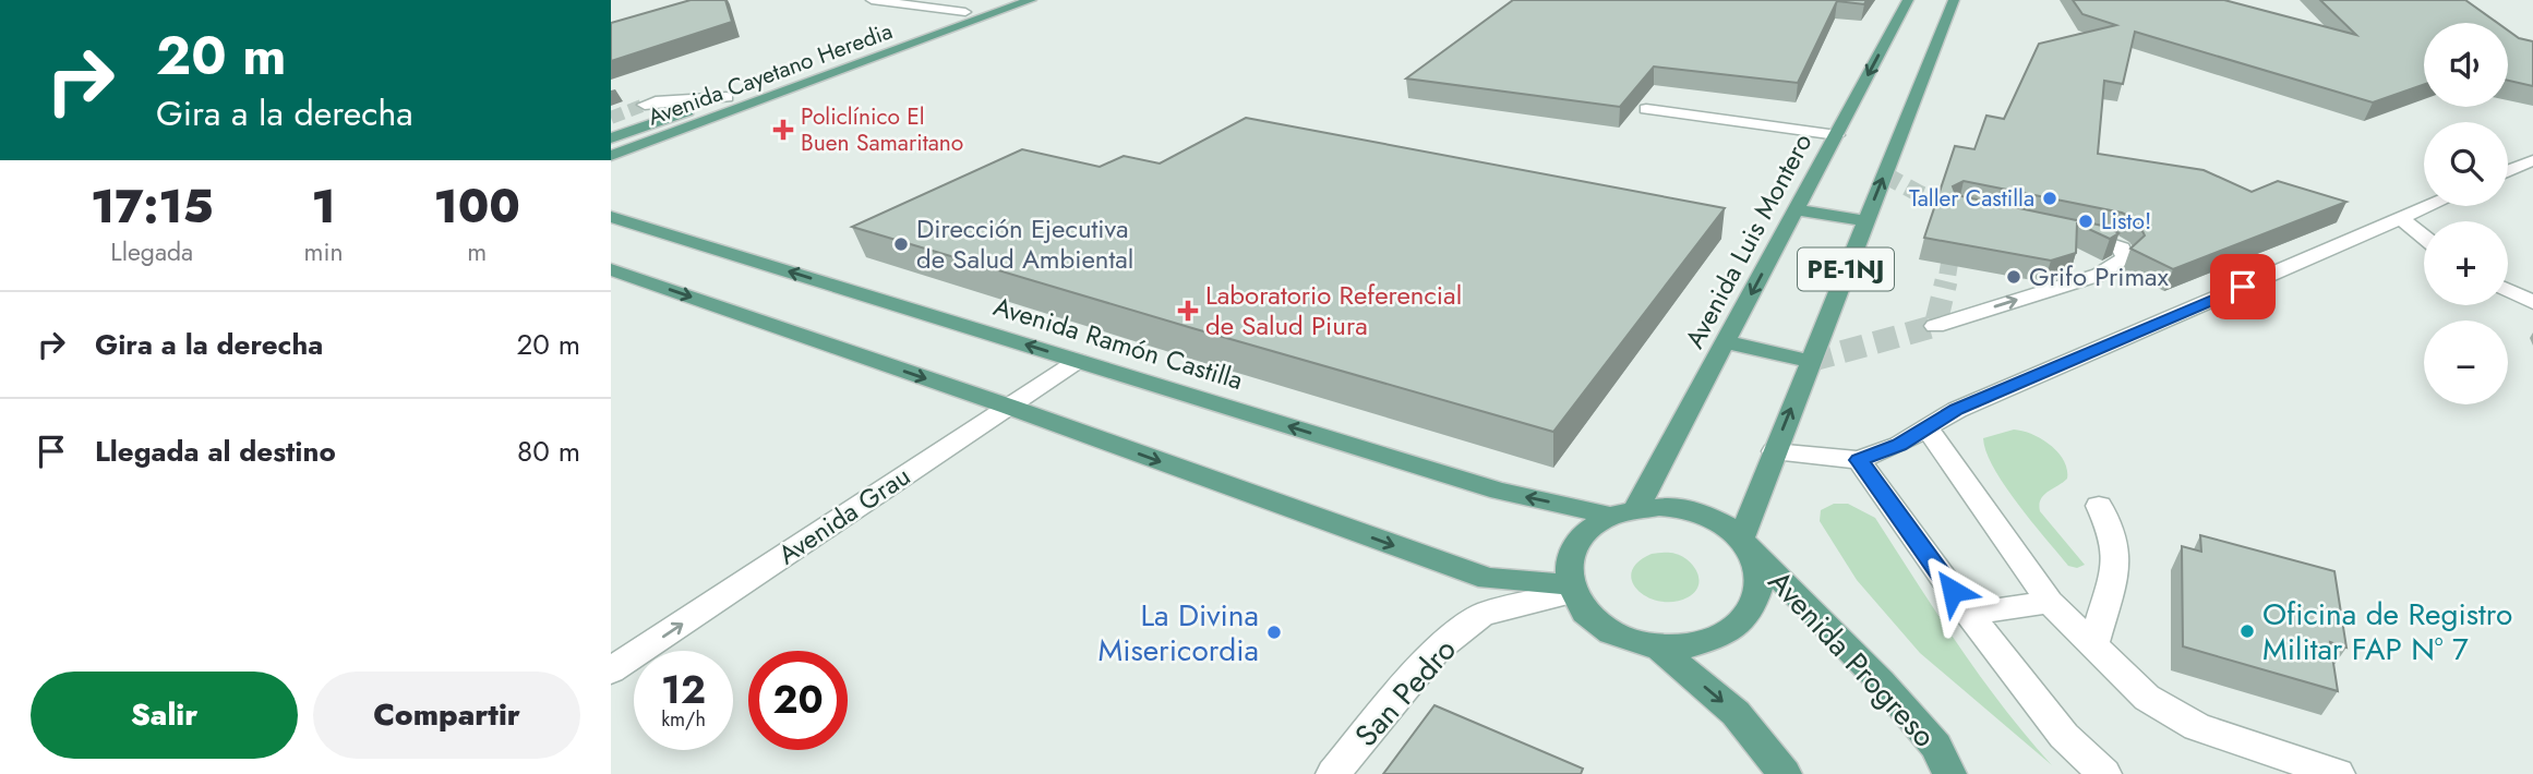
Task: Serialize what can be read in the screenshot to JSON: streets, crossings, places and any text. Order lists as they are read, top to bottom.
{
  "streets": {
    "main road": [
      "Avenida Cayetano Heredia",
      "Avenida Luis Montero",
      "PE-1NJ",
      "Avenida Ramón Castilla",
      "Avenida Progreso"
    ],
    "street": ["Avenida Grau", "San Pedro"]
  },
  "crossings": [
    ["Avenida Luis Montero", "PE-1NJ"],
    ["Avenida Luis Montero", "Avenida Ramón Castilla"],
    ["Avenida Luis Montero", "Avenida Progreso"],
    ["Avenida Luis Montero", "San Pedro"],
    ["PE-1NJ", "Avenida Ramón Castilla"],
    ["PE-1NJ", "Avenida Progreso"],
    ["PE-1NJ", "San Pedro"],
    ["Avenida Ramón Castilla", "Avenida Grau"],
    ["Avenida Ramón Castilla", "Avenida Progreso"],
    ["Avenida Ramón Castilla", "San Pedro"],
    ["Avenida Progreso", "San Pedro"]
  ],
  "one_way": ["Avenida Grau"],
  "places": {
    "health": ["Policlínico El Buen Samaritano", "Laboratorio Referencial de Salud Piura"],
    "other": [
      "Taller Castilla",
      "Listo!",
      "Dirección Ejecutiva de Salud Ambiental",
      "Grifo Primax",
      "Oficina de Registro Militar FAP N° 7",
      "La Divina Misericordia"
    ]
  },
  "page": {
    "turn": ["20 m", "Gira a la derecha"],
    "map_buttons": ["+", "−"],
    "eta": [
      "17:15",
      "Llegada",
      "1",
      "min",
      "100",
      "m"
    ],
    "list": [
      {
        "name": "Gira a la derecha",
        "value": "20 m"
      },
      {
        "name": "Llegada al destino",
        "value": "80 m"
      }
    ],
    "speed": "12 km/h",
    "limit": "20",
    "buttons": ["Salir", "Compartir"]
  }
}
